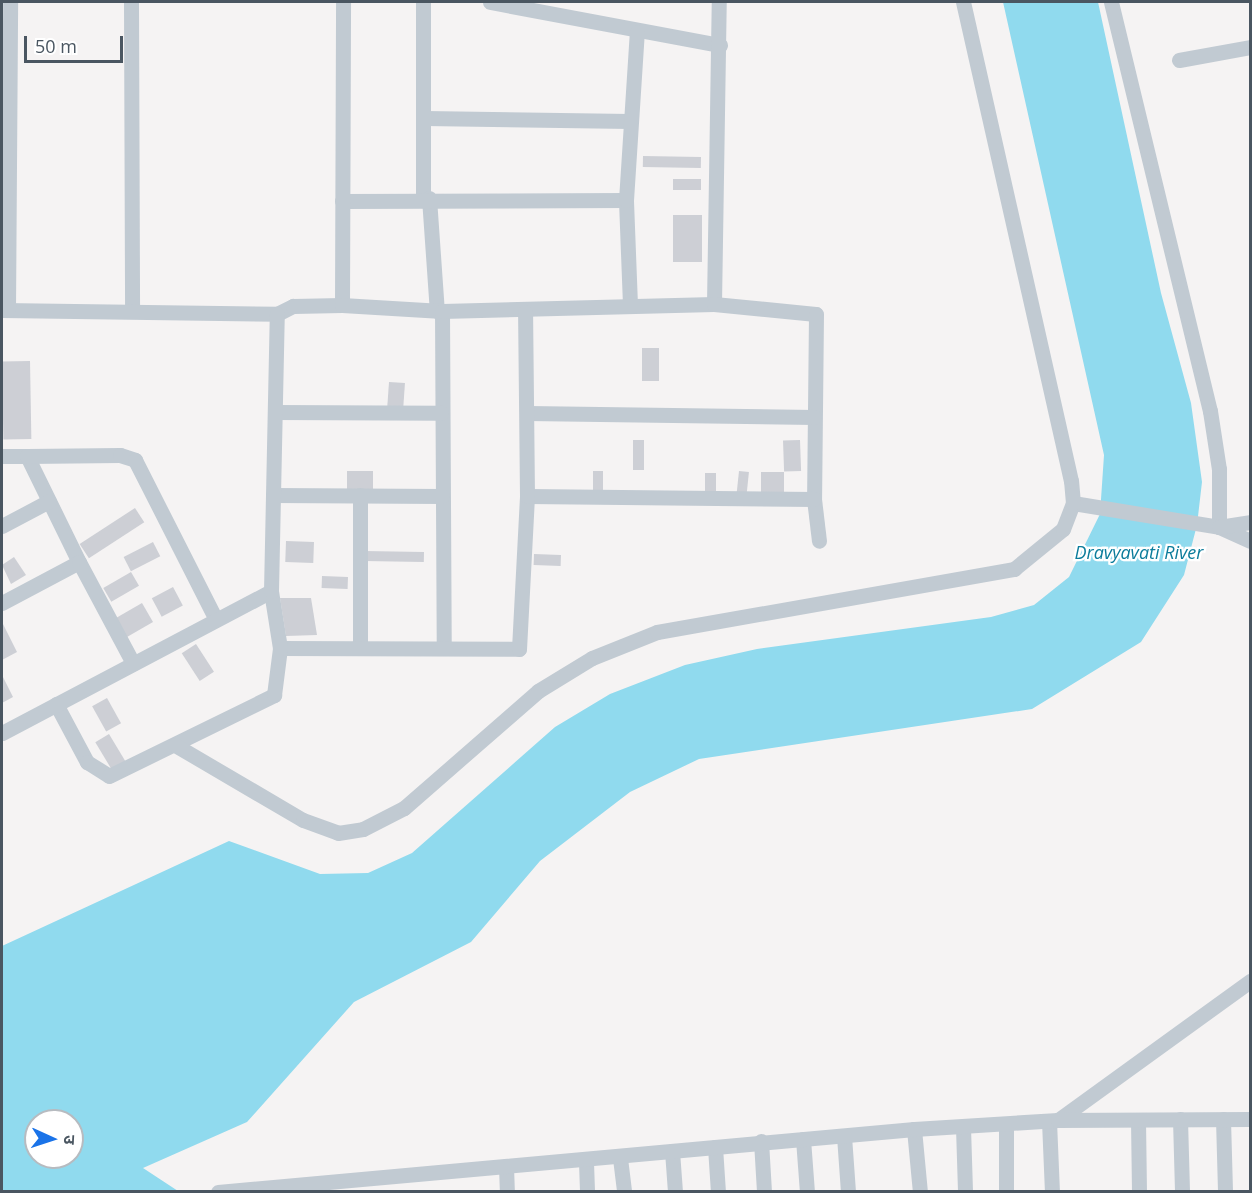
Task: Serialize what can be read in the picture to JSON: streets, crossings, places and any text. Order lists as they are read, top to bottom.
{
  "water": ["Dravyavati River"],
  "scale_bar": "50 m",
  "north": "right"
}
